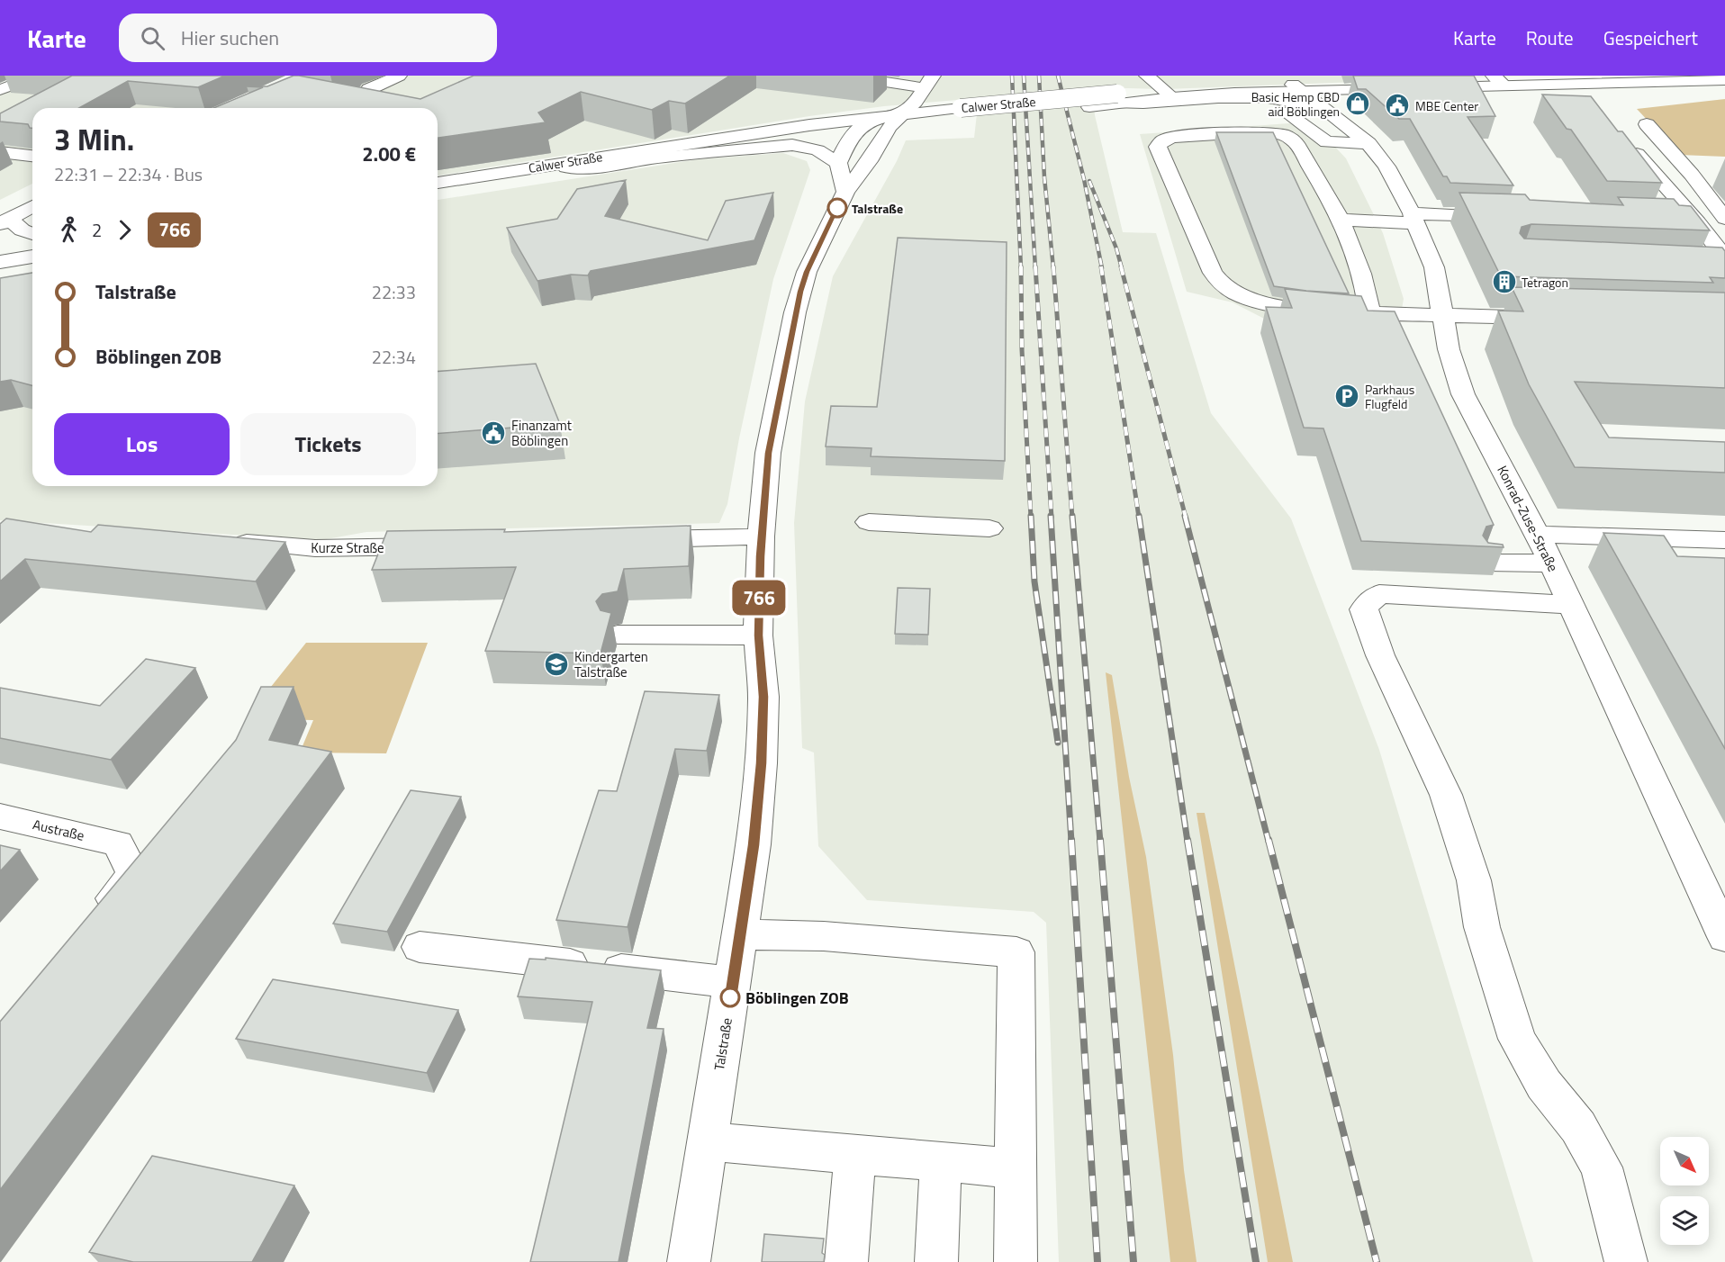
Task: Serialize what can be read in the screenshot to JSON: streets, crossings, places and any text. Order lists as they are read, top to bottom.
{
  "streets": {
    "street": [
      "Calwer Straße",
      "Konrad-Zuse-Straße",
      "Kurze Straße",
      "Austraße",
      "Talstraße"
    ]
  },
  "crossings": [
    ["Calwer Straße", "Konrad-Zuse-Straße"],
    ["Calwer Straße", "Talstraße"]
  ],
  "places": {
    "shop": ["Basic Hemp CBD aid Böblingen"],
    "public building": ["MBE Center", "Finanzamt Böblingen"],
    "other": ["Talstraße", "Böblingen ZOB"],
    "building": ["Tetragon"],
    "parking": ["Parkhaus Flugfeld"],
    "school or university": ["Kindergarten Talstraße"]
  },
  "lines": ["bus line 766"],
  "north": "bottom right",
  "page": {
    "header": "Karte",
    "search": "Hier suchen",
    "nav": ["Karte", "Route", "Gespeichert"],
    "on_map": "766",
    "heading": ["3 Min.", "22:31 – 22:34 · Bus", "2.00 €"],
    "legs": ["2", "766"],
    "list": [
      {
        "name": "Talstraße",
        "value": "22:33"
      },
      {
        "name": "Böblingen ZOB",
        "value": "22:34"
      }
    ],
    "buttons": ["Los", "Tickets"]
  }
}
